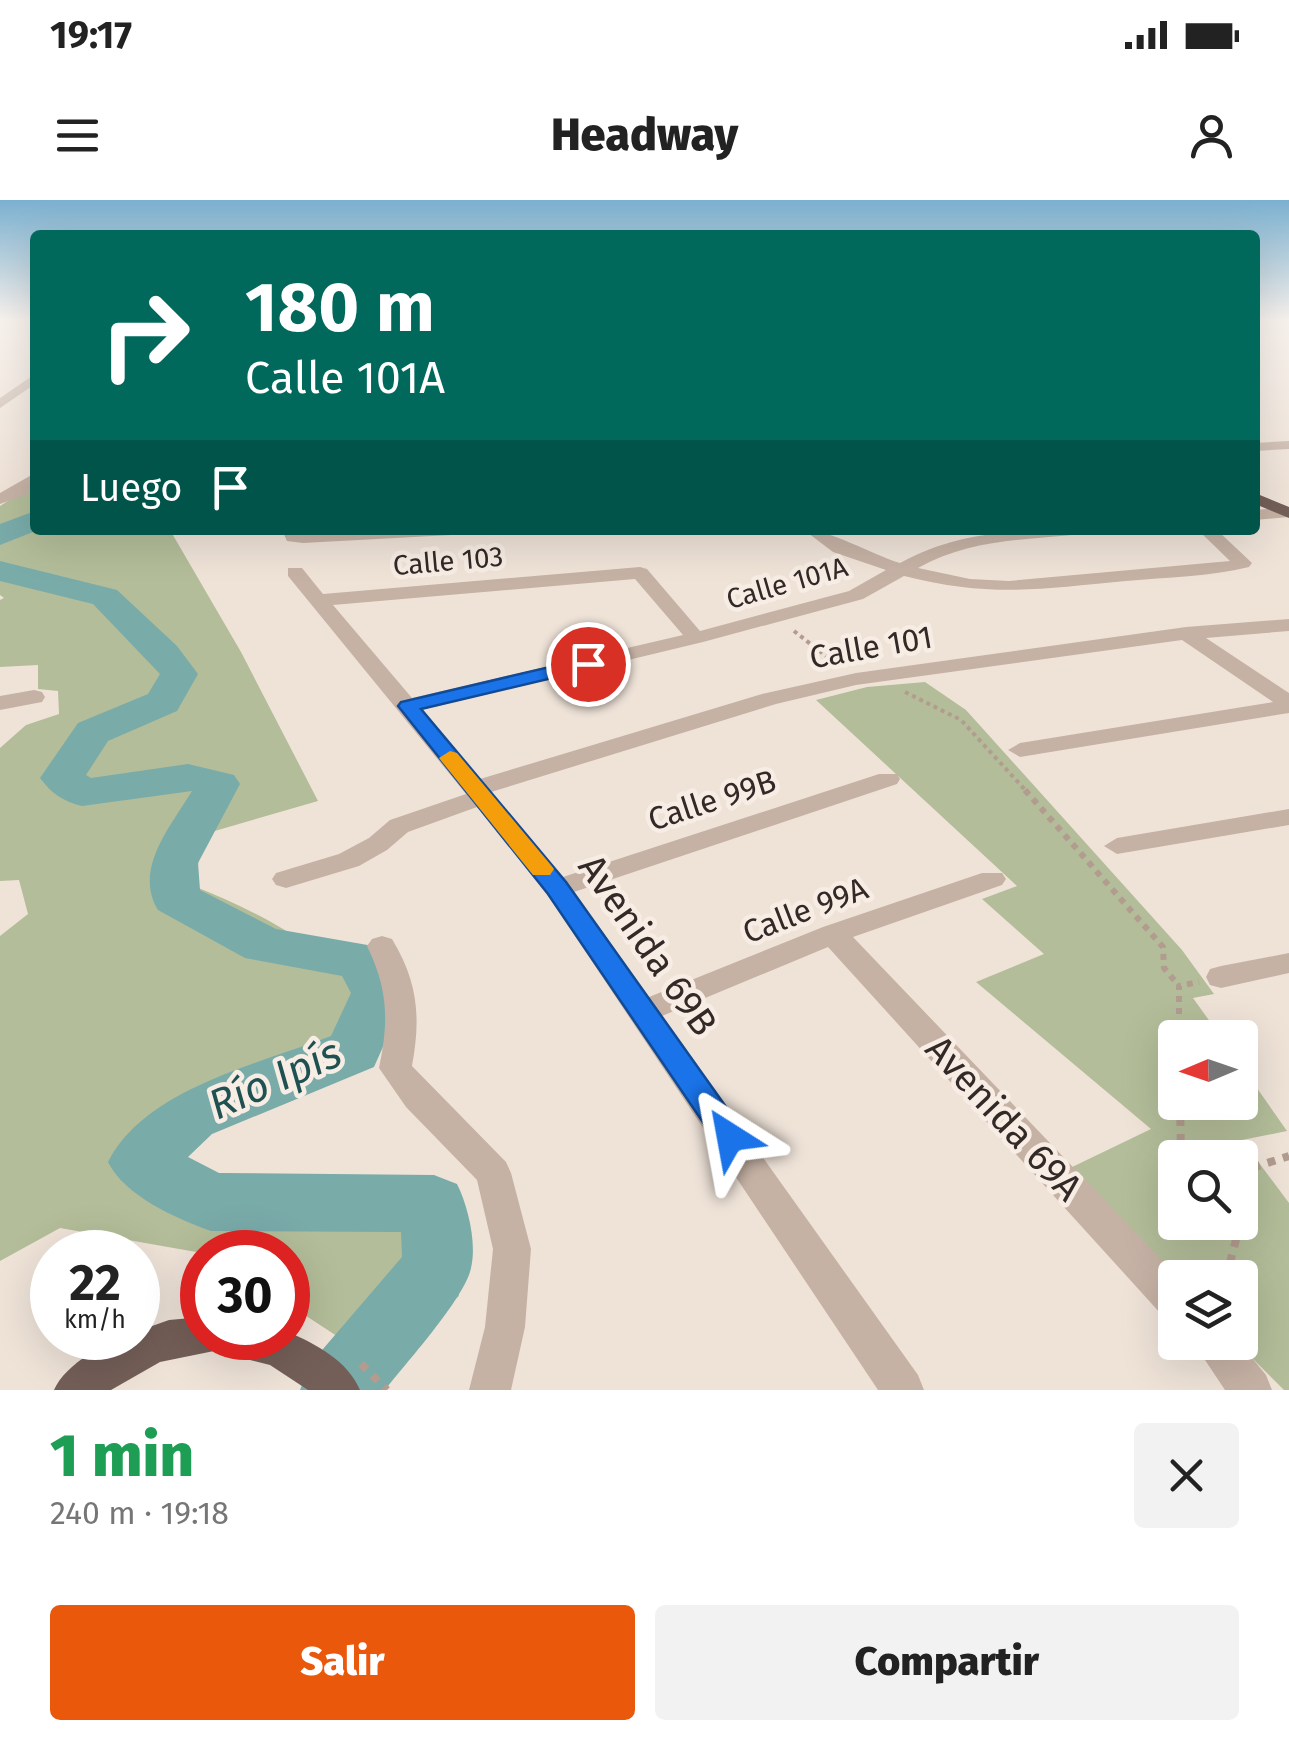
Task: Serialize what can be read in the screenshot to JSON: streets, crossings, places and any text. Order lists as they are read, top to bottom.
{
  "streets": {
    "street": [
      "Calle 103",
      "Calle 101A",
      "Calle 101",
      "Calle 99B",
      "Calle 99A",
      "Avenida 69B",
      "Avenida 69A"
    ]
  },
  "crossings": [
    ["Calle 103", "Calle 101A"],
    ["Calle 103", "Avenida 69B"],
    ["Calle 101A", "Avenida 69B"],
    ["Calle 101", "Avenida 69B"],
    ["Calle 99B", "Avenida 69B"],
    ["Calle 99A", "Avenida 69B"],
    ["Calle 99A", "Avenida 69A"]
  ],
  "water": ["Río Ipís"],
  "north": "left",
  "page": {
    "status": "19:17",
    "header": "Headway",
    "turn": ["180 m", "Calle 101A"],
    "then": "Luego",
    "speed": "22 km/h",
    "limit": "30",
    "heading": ["1 min", "240 m · 19:18"],
    "buttons": ["Salir", "Compartir"]
  }
}
